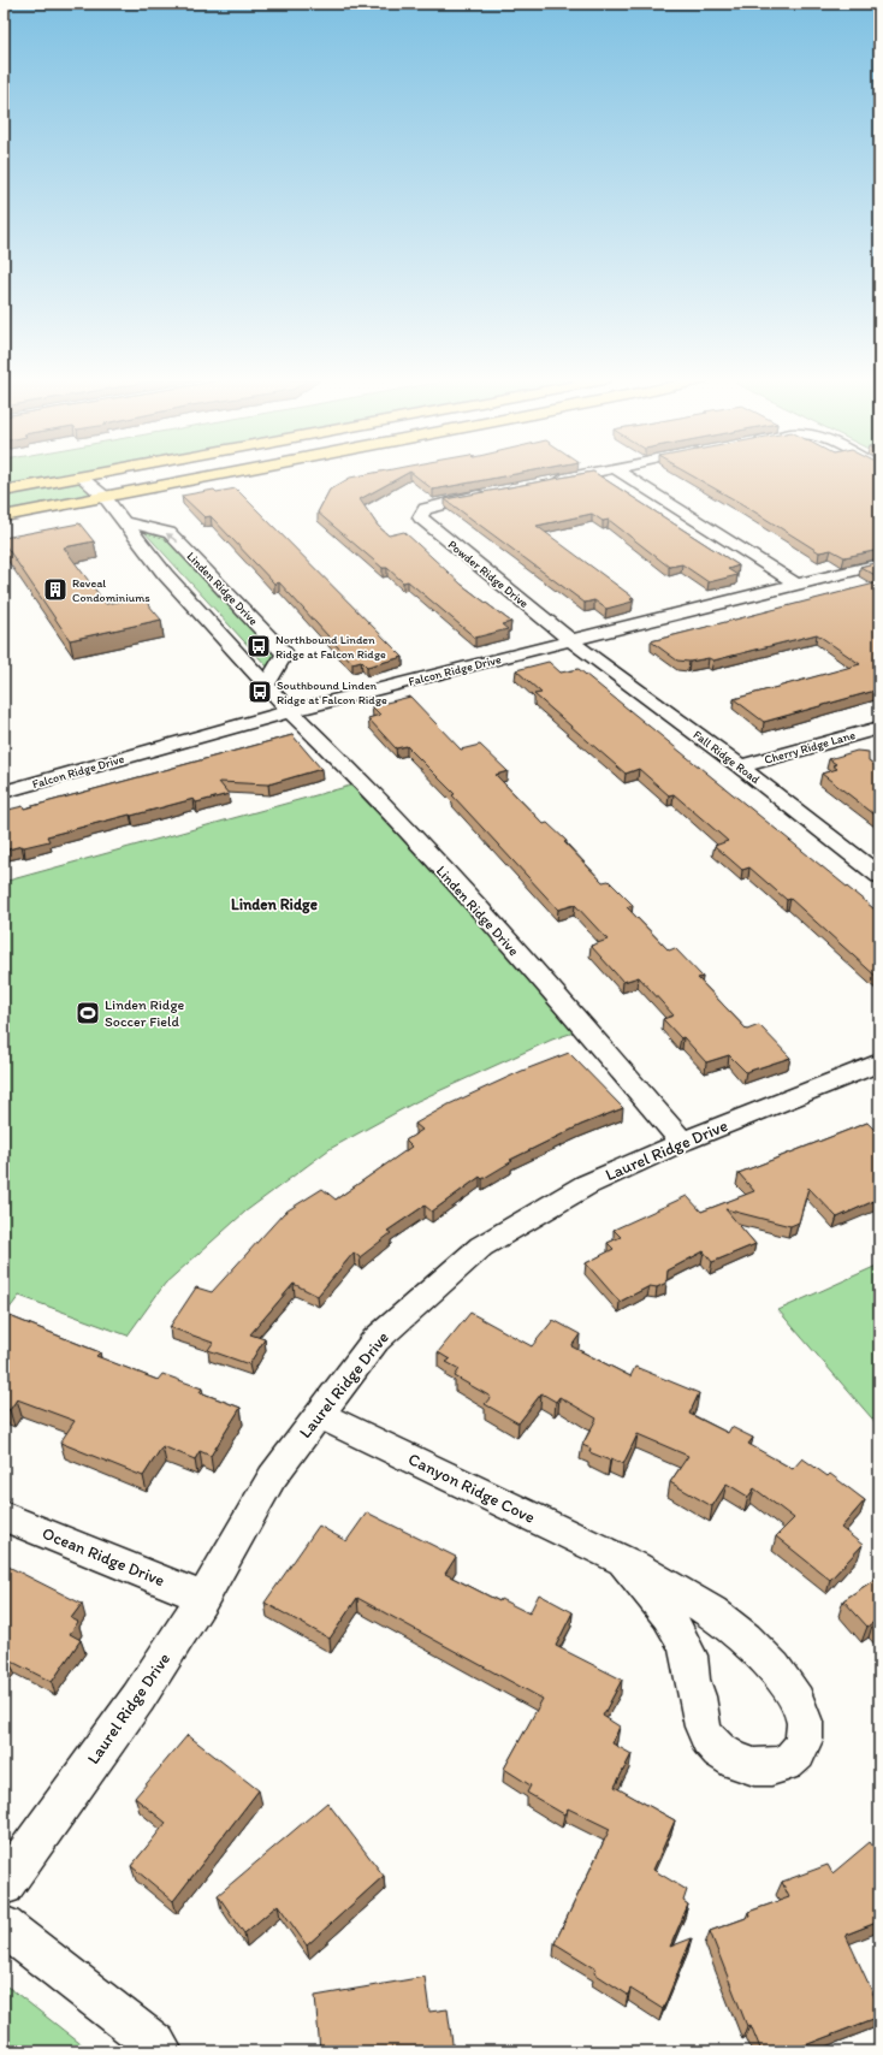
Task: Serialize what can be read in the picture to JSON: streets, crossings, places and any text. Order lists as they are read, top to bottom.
{
  "streets": {
    "street": [
      "Powder Ridge Drive",
      "Linden Ridge Drive",
      "Falcon Ridge Drive",
      "Cherry Ridge Lane",
      "Fall Ridge Road",
      "Laurel Ridge Drive",
      "Canyon Ridge Cove",
      "Ocean Ridge Drive"
    ]
  },
  "crossings": [
    ["Powder Ridge Drive", "Falcon Ridge Drive"],
    ["Powder Ridge Drive", "Fall Ridge Road"],
    ["Linden Ridge Drive", "Falcon Ridge Drive"],
    ["Linden Ridge Drive", "Laurel Ridge Drive"],
    ["Falcon Ridge Drive", "Fall Ridge Road"],
    ["Cherry Ridge Lane", "Fall Ridge Road"],
    ["Laurel Ridge Drive", "Canyon Ridge Cove"],
    ["Laurel Ridge Drive", "Ocean Ridge Drive"]
  ],
  "districts": ["Linden Ridge"],
  "places": {
    "building": ["Reveal Condominiums"],
    "bus stop": ["Northbound Linden Ridge at Falcon Ridge", "Southbound Linden Ridge at Falcon Ridge"],
    "sports": ["Linden Ridge Soccer Field"]
  }
}
